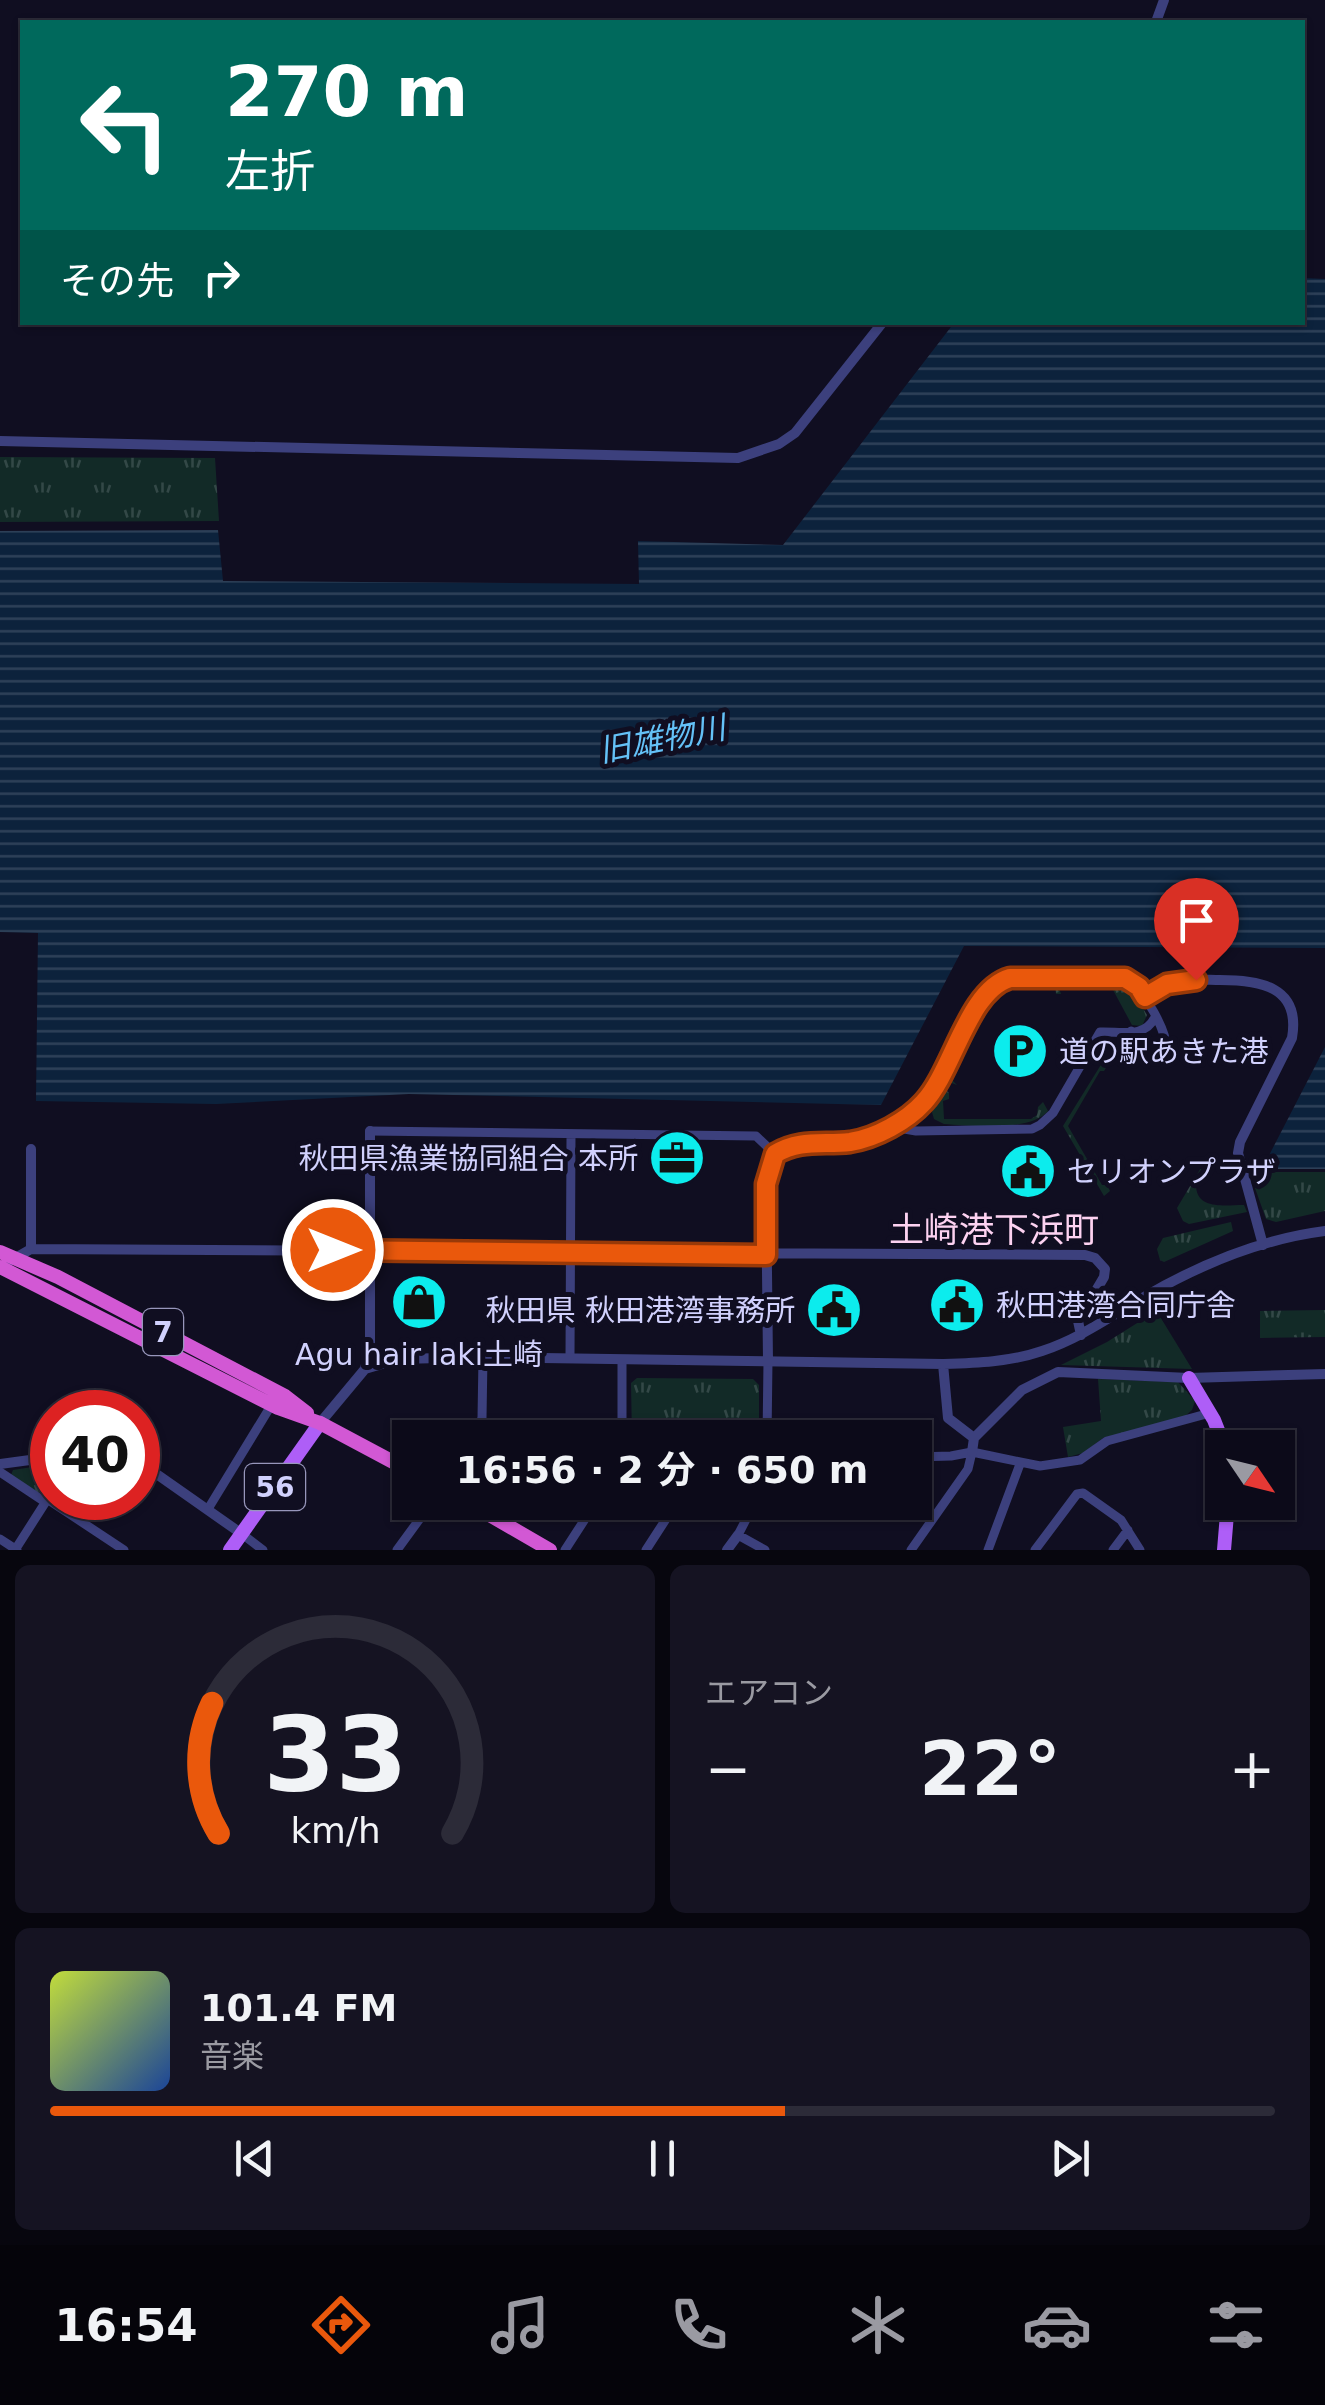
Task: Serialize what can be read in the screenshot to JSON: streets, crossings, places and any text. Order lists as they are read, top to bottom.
{
  "streets": {
    "highway": ["7"],
    "main road": ["56"]
  },
  "crossings": [
    ["7", "56"]
  ],
  "districts": ["土崎港下浜町"],
  "water": ["旧雄物川"],
  "places": {
    "parking": ["道の駅あきた港"],
    "office": ["秋田県漁業協同組合 本所"],
    "public building": ["セリオンプラザ", "秋田港湾合同庁舎", "秋田県 秋田港湾事務所"],
    "shop": ["Agu hair laki土崎"]
  },
  "north": "bottom right",
  "page": {
    "turn": ["270 m", "左折"],
    "then": "その先",
    "limit": "40",
    "trip": "16:56 · 2 分 · 650 m",
    "tile": "エアコン",
    "heat": ["−", "22°", "+"],
    "song": ["101.4 FM", "音楽"],
    "tabs": "16:54",
    "gauge": ["33", "km/h"]
  }
}
